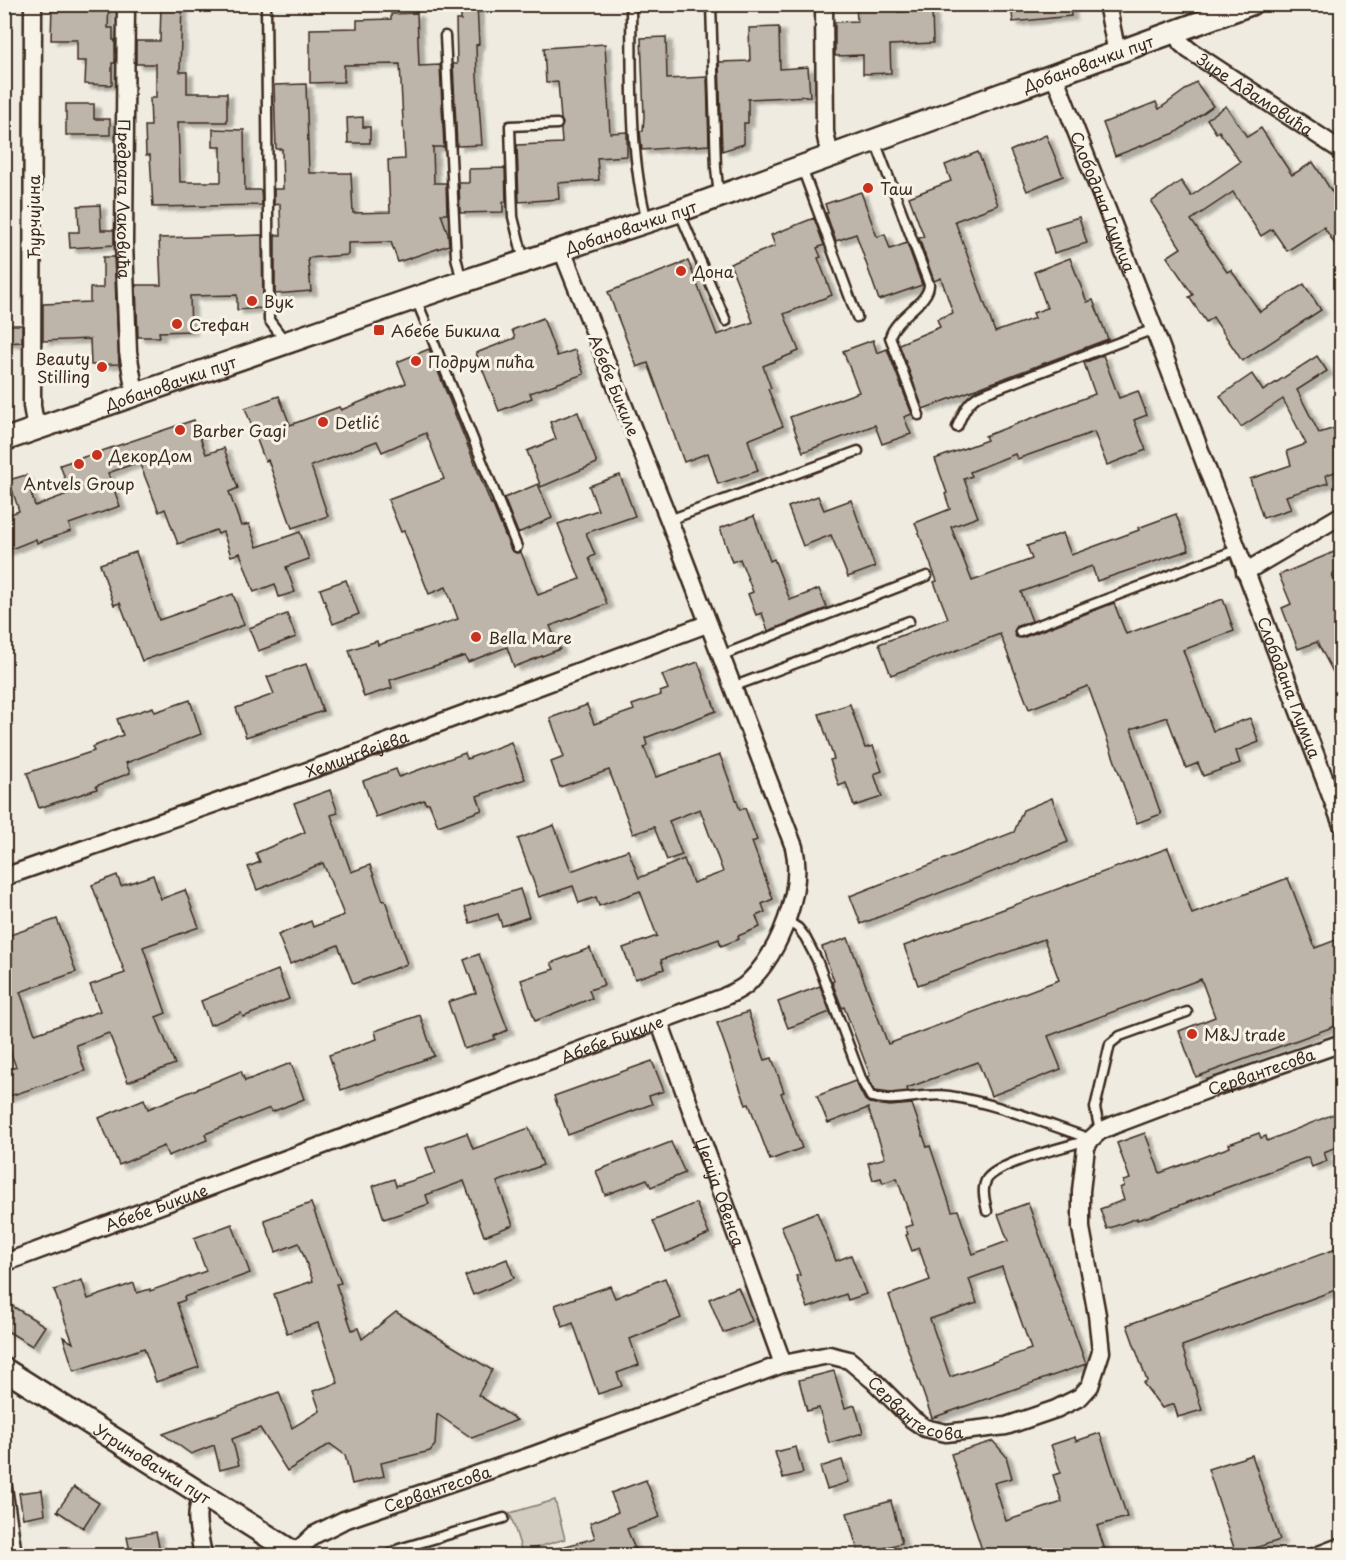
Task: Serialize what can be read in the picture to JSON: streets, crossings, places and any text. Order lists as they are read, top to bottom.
{
  "streets": {
    "street": [
      "Добановачки пут",
      "Зире Адамовића",
      "Предрага Лаковића",
      "Слободана Глумца",
      "Ћурчијина",
      "Абебе Бикиле",
      "Хемингвејева",
      "Сервантесова",
      "Џесија Овенса",
      "Угриновачки пут"
    ]
  },
  "crossings": [
    ["Добановачки пут", "Зире Адамовића"],
    ["Добановачки пут", "Предрага Лаковића"],
    ["Добановачки пут", "Слободана Глумца"],
    ["Добановачки пут", "Ћурчијина"],
    ["Добановачки пут", "Абебе Бикиле"],
    ["Абебе Бикиле", "Хемингвејева"],
    ["Абебе Бикиле", "Џесија Овенса"],
    ["Сервантесова", "Џесија Овенса"],
    ["Сервантесова", "Угриновачки пут"]
  ],
  "places": {
    "other": [
      "Таш",
      "Дона",
      "Вук",
      "Стефан",
      "Подрум пића",
      "Beauty Stilling",
      "Detlić",
      "Barber Gagi",
      "ДекорДом",
      "Antvels Group",
      "Bella Mare",
      "M&J trade"
    ],
    "transit": ["Абебе Бикила"]
  }
}
